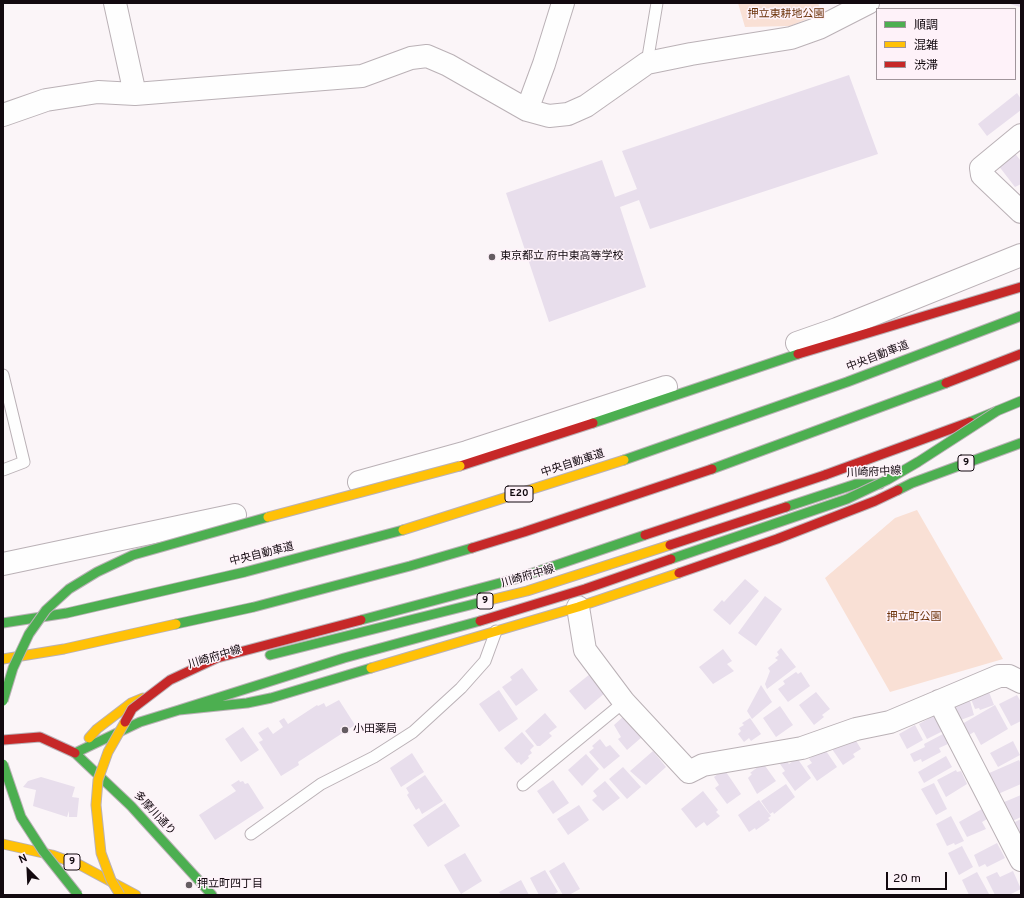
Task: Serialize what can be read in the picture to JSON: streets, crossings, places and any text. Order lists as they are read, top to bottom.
{
  "streets": {
    "main road": [
      "中央自動車道",
      "9",
      "川崎府中線",
      "E20",
      "多摩川通り"
    ]
  },
  "crossings": [
    ["川崎府中線", "多摩川通り"]
  ],
  "parks": ["押立東耕地公園", "押立町公園"],
  "places": ["東京都立 府中東高等学校", "小田薬局", "押立町四丁目"],
  "legend": ["順調", "混雑", "渋滞"],
  "scale_bar": "20 m",
  "north": "top left"
}
